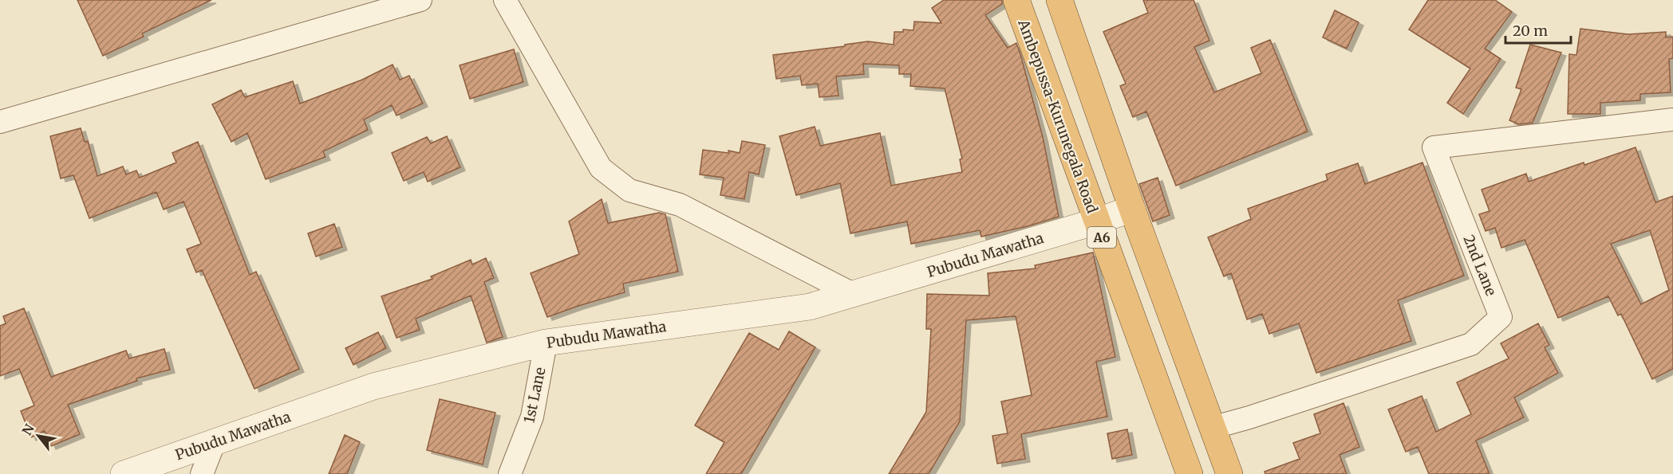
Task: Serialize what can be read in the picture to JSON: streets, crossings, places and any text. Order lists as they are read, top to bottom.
{
  "streets": {
    "highway": ["Ambepussa-Kurunegala Road", "A6"],
    "street": ["Pubudu Mawatha", "2nd Lane", "1st Lane"]
  },
  "crossings": [
    ["Ambepussa-Kurunegala Road", "Pubudu Mawatha"],
    ["Pubudu Mawatha", "1st Lane"]
  ],
  "scale_bar": "20 m",
  "north": "top left"
}
